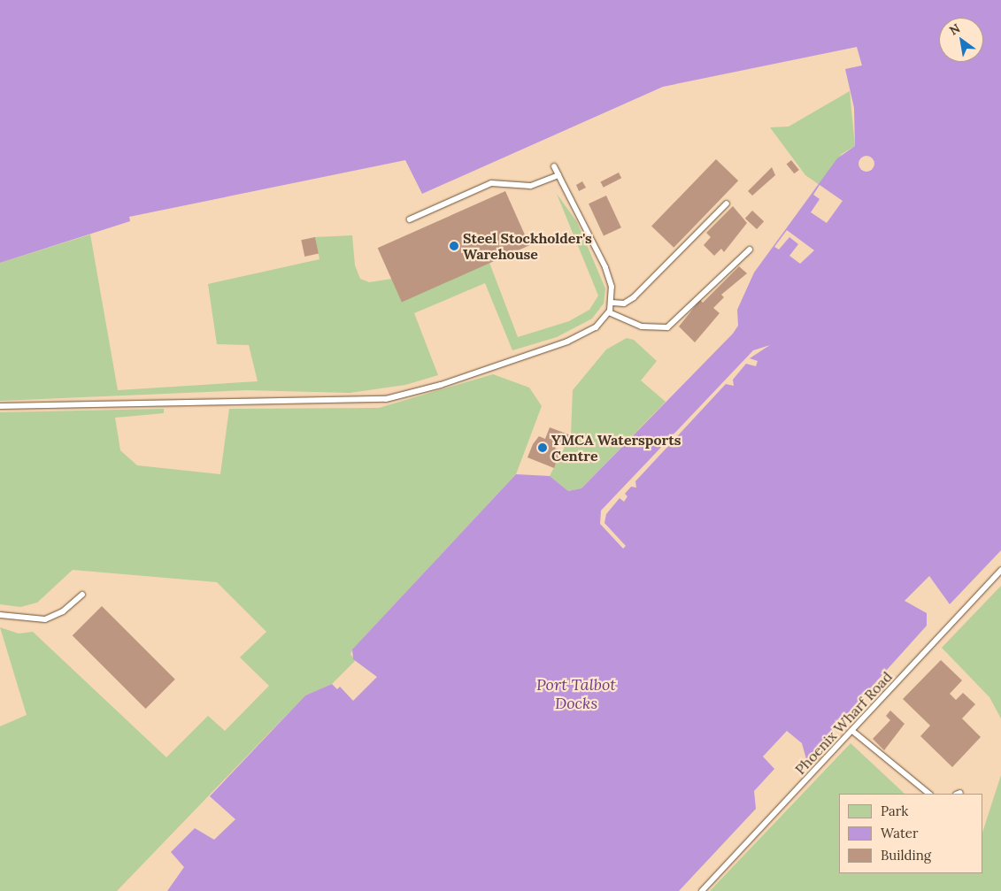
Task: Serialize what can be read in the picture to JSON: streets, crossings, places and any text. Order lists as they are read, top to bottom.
{
  "streets": {
    "lane": ["Phoenix Wharf Road"]
  },
  "water": ["Port Talbot Docks"],
  "places": ["Steel Stockholder's Warehouse", "YMCA Watersports Centre"],
  "legend": ["Park", "Water", "Building"],
  "north": "top left"
}
